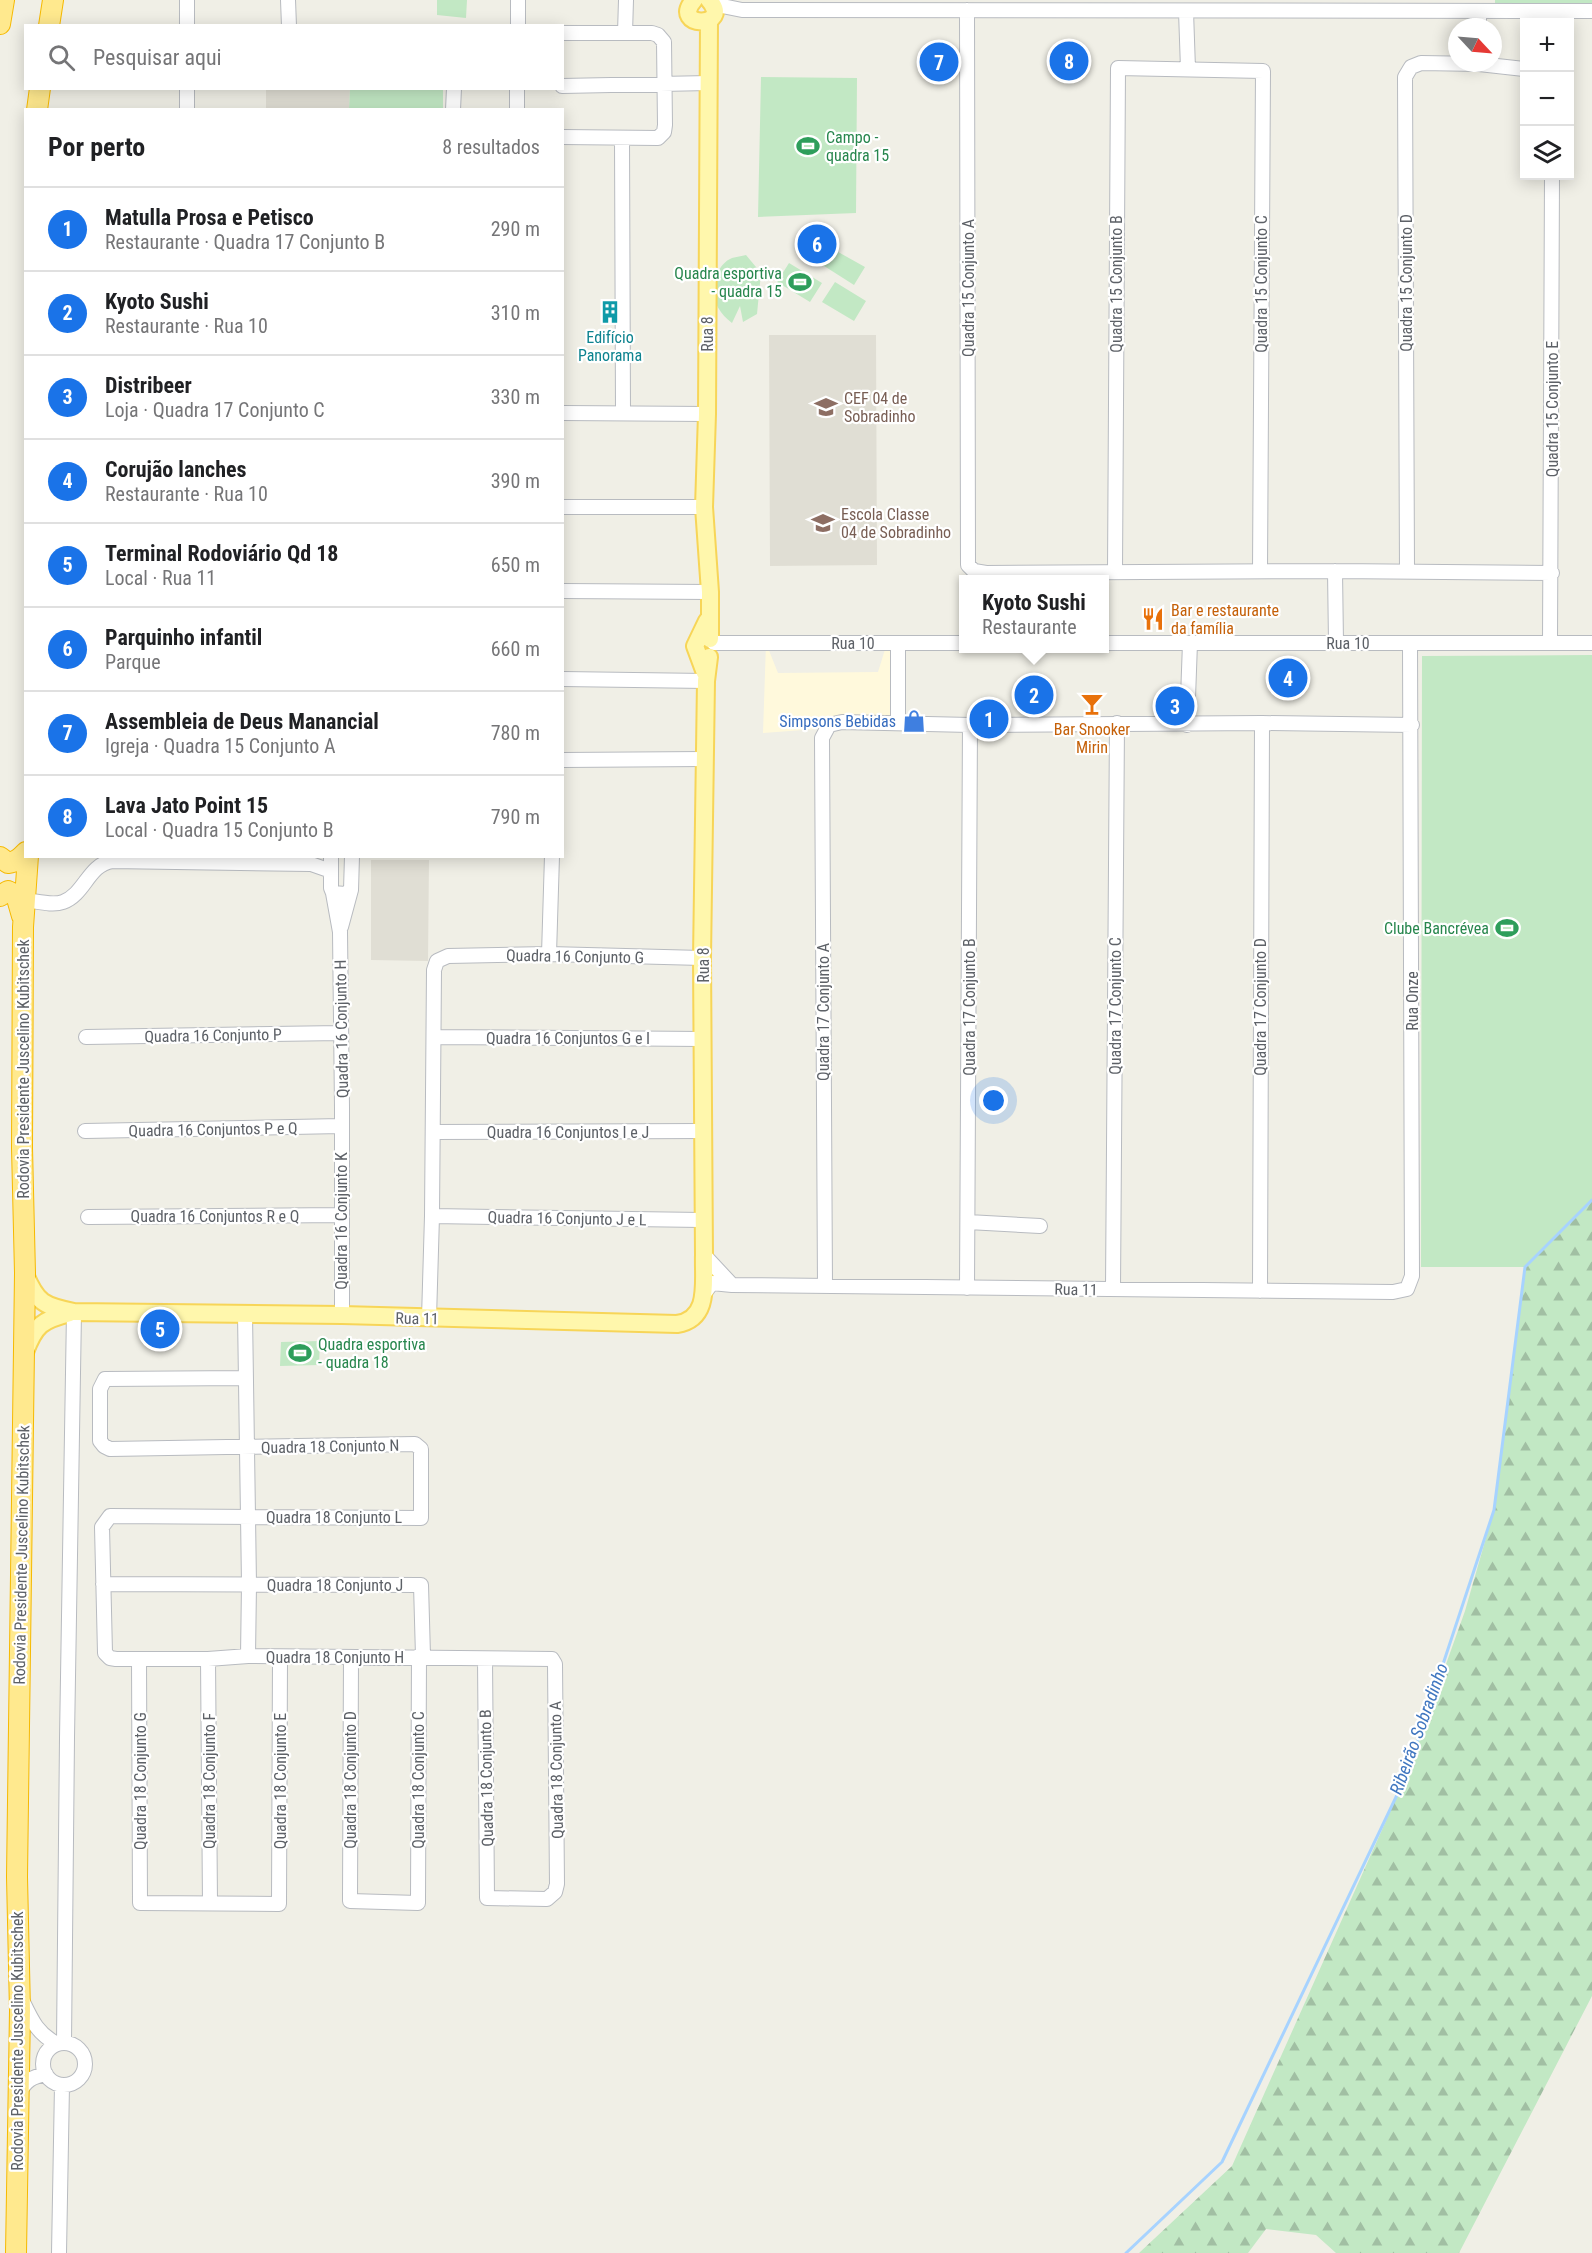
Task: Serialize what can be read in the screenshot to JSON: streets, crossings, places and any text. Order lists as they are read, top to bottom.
{
  "streets": {
    "highway": ["Rodovia Presidente Juscelino Kubitschek"],
    "main road": ["Rua 8", "Rua 11"],
    "street": [
      "Quadra 15 Conjunto D",
      "Quadra 15 Conjunto B",
      "Quadra 15 Conjunto C",
      "Quadra 15 Conjunto A",
      "Quadra 15 Conjunto E",
      "Rua 10",
      "Quadra 16 Conjunto G",
      "Rua Onze",
      "Quadra 17 Conjunto C",
      "Quadra 17 Conjunto B",
      "Quadra 17 Conjunto D",
      "Quadra 17 Conjunto A",
      "Quadra 16 Conjunto H",
      "Quadra 16 Conjunto P",
      "Quadra 16 Conjuntos G e I",
      "Quadra 16 Conjuntos P e Q",
      "Quadra 16 Conjuntos I e J",
      "Quadra 16 Conjuntos R e Q",
      "Quadra 16 Conjunto J e L",
      "Quadra 16 Conjunto K",
      "Quadra 18 Conjunto N",
      "Quadra 18 Conjunto L",
      "Quadra 18 Conjunto J",
      "Quadra 18 Conjunto H",
      "Quadra 18 Conjunto A",
      "Quadra 18 Conjunto B",
      "Quadra 18 Conjunto D",
      "Quadra 18 Conjunto C",
      "Quadra 18 Conjunto G",
      "Quadra 18 Conjunto F",
      "Quadra 18 Conjunto E"
    ]
  },
  "crossings": [
    ["Quadra 15 Conjunto B", "Quadra 15 Conjunto C"],
    ["Rua 8", "Rua 10"],
    ["Rua 8", "Quadra 16 Conjunto G"],
    ["Rua 8", "Quadra 16 Conjuntos G e I"],
    ["Rua 8", "Quadra 16 Conjuntos I e J"],
    ["Rua 8", "Quadra 16 Conjunto J e L"],
    ["Rua 8", "Rua 11"],
    ["Quadra 15 Conjunto E", "Rua 10"],
    ["Rua 10", "Rua Onze"],
    ["Quadra 16 Conjunto G", "Quadra 16 Conjuntos G e I"],
    ["Rua Onze", "Rua 11"],
    ["Quadra 17 Conjunto C", "Rua 11"],
    ["Quadra 17 Conjunto B", "Rua 11"],
    ["Quadra 17 Conjunto D", "Rua 11"],
    ["Quadra 17 Conjunto A", "Rua 11"],
    ["Quadra 16 Conjunto H", "Quadra 16 Conjunto P"],
    ["Quadra 16 Conjunto H", "Quadra 16 Conjuntos P e Q"],
    ["Quadra 16 Conjunto H", "Quadra 16 Conjunto K"],
    ["Rodovia Presidente Juscelino Kubitschek", "Rua 11"],
    ["Quadra 16 Conjuntos P e Q", "Quadra 16 Conjunto K"],
    ["Quadra 16 Conjuntos R e Q", "Quadra 16 Conjunto K"],
    ["Quadra 16 Conjunto K", "Rua 11"],
    ["Quadra 18 Conjunto N", "Quadra 18 Conjunto L"],
    ["Quadra 18 Conjunto L", "Quadra 18 Conjunto J"],
    ["Quadra 18 Conjunto L", "Quadra 18 Conjunto H"],
    ["Quadra 18 Conjunto J", "Quadra 18 Conjunto H"],
    ["Quadra 18 Conjunto J", "Quadra 18 Conjunto C"],
    ["Quadra 18 Conjunto H", "Quadra 18 Conjunto A"],
    ["Quadra 18 Conjunto H", "Quadra 18 Conjunto B"],
    ["Quadra 18 Conjunto H", "Quadra 18 Conjunto D"],
    ["Quadra 18 Conjunto H", "Quadra 18 Conjunto C"],
    ["Quadra 18 Conjunto H", "Quadra 18 Conjunto G"],
    ["Quadra 18 Conjunto H", "Quadra 18 Conjunto F"],
    ["Quadra 18 Conjunto H", "Quadra 18 Conjunto E"],
    ["Quadra 18 Conjunto A", "Quadra 18 Conjunto B"],
    ["Quadra 18 Conjunto D", "Quadra 18 Conjunto C"],
    ["Quadra 18 Conjunto G", "Quadra 18 Conjunto F"],
    ["Quadra 18 Conjunto G", "Quadra 18 Conjunto E"],
    ["Quadra 18 Conjunto F", "Quadra 18 Conjunto E"]
  ],
  "water": ["Ribeirão Sobradinho"],
  "places": {
    "sports": [
      "Campo - quadra 15",
      "Quadra esportiva - quadra 15",
      "Clube Bancrévea",
      "Quadra esportiva - quadra 18"
    ],
    "building": ["Edifício Panorama"],
    "school or university": ["CEF 04 de Sobradinho", "Escola Classe 04 de Sobradinho"],
    "restaurant": ["Bar e restaurante da família"],
    "bar": ["Bar Snooker Mirin"],
    "shop": ["Simpsons Bebidas"]
  },
  "north": "bottom right",
  "page": {
    "map_buttons": ["+", "−"],
    "search": "Pesquisar aqui",
    "pins": [
      "8",
      "7",
      "6",
      "4",
      "2",
      "3",
      "1",
      "5"
    ],
    "heading": ["Por perto", "8 resultados"],
    "list": [
      {
        "mark": "1",
        "name": "Matulla Prosa e Petisco",
        "note": "Restaurante · Quadra 17 Conjunto B",
        "value": "290 m"
      },
      {
        "mark": "2",
        "name": "Kyoto Sushi",
        "note": "Restaurante · Rua 10",
        "value": "310 m"
      },
      {
        "mark": "3",
        "name": "Distribeer",
        "note": "Loja · Quadra 17 Conjunto C",
        "value": "330 m"
      },
      {
        "mark": "4",
        "name": "Corujão lanches",
        "note": "Restaurante · Rua 10",
        "value": "390 m"
      },
      {
        "mark": "5",
        "name": "Terminal Rodoviário Qd 18",
        "note": "Local · Rua 11",
        "value": "650 m"
      },
      {
        "mark": "6",
        "name": "Parquinho infantil",
        "note": "Parque",
        "value": "660 m"
      },
      {
        "mark": "7",
        "name": "Assembleia de Deus Manancial",
        "note": "Igreja · Quadra 15 Conjunto A",
        "value": "780 m"
      },
      {
        "mark": "8",
        "name": "Lava Jato Point 15",
        "note": "Local · Quadra 15 Conjunto B",
        "value": "790 m"
      }
    ],
    "popup": ["Kyoto Sushi", "Restaurante"]
  }
}
